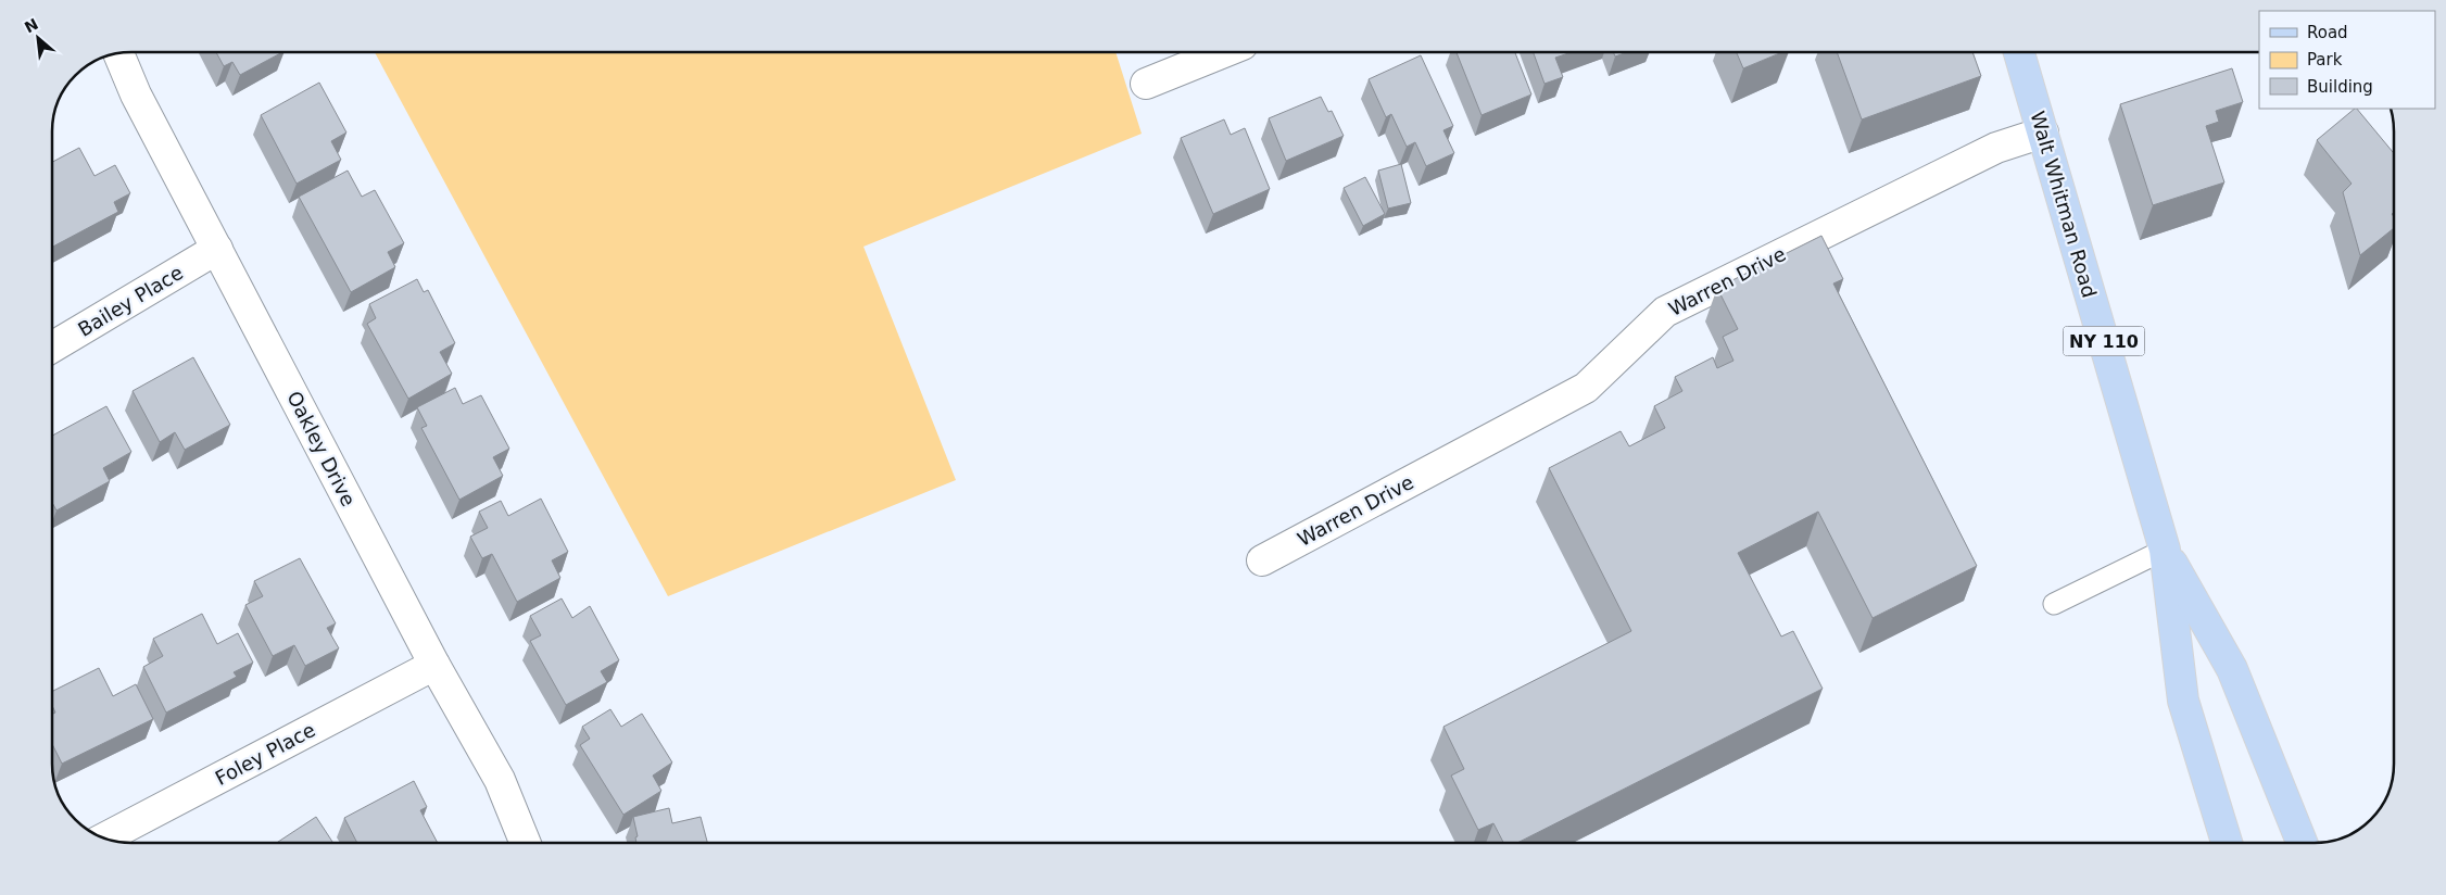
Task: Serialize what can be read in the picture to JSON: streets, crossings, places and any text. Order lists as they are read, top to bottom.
{
  "streets": {
    "main road": ["Walt Whitman Road", "NY 110"],
    "street": [
      "Warren Drive",
      "Bailey Place",
      "Oakley Drive",
      "Foley Place"
    ]
  },
  "crossings": [
    ["Walt Whitman Road", "Warren Drive"],
    ["Bailey Place", "Oakley Drive"],
    ["Oakley Drive", "Foley Place"]
  ],
  "legend": ["Road", "Park", "Building"],
  "north": "top left"
}
